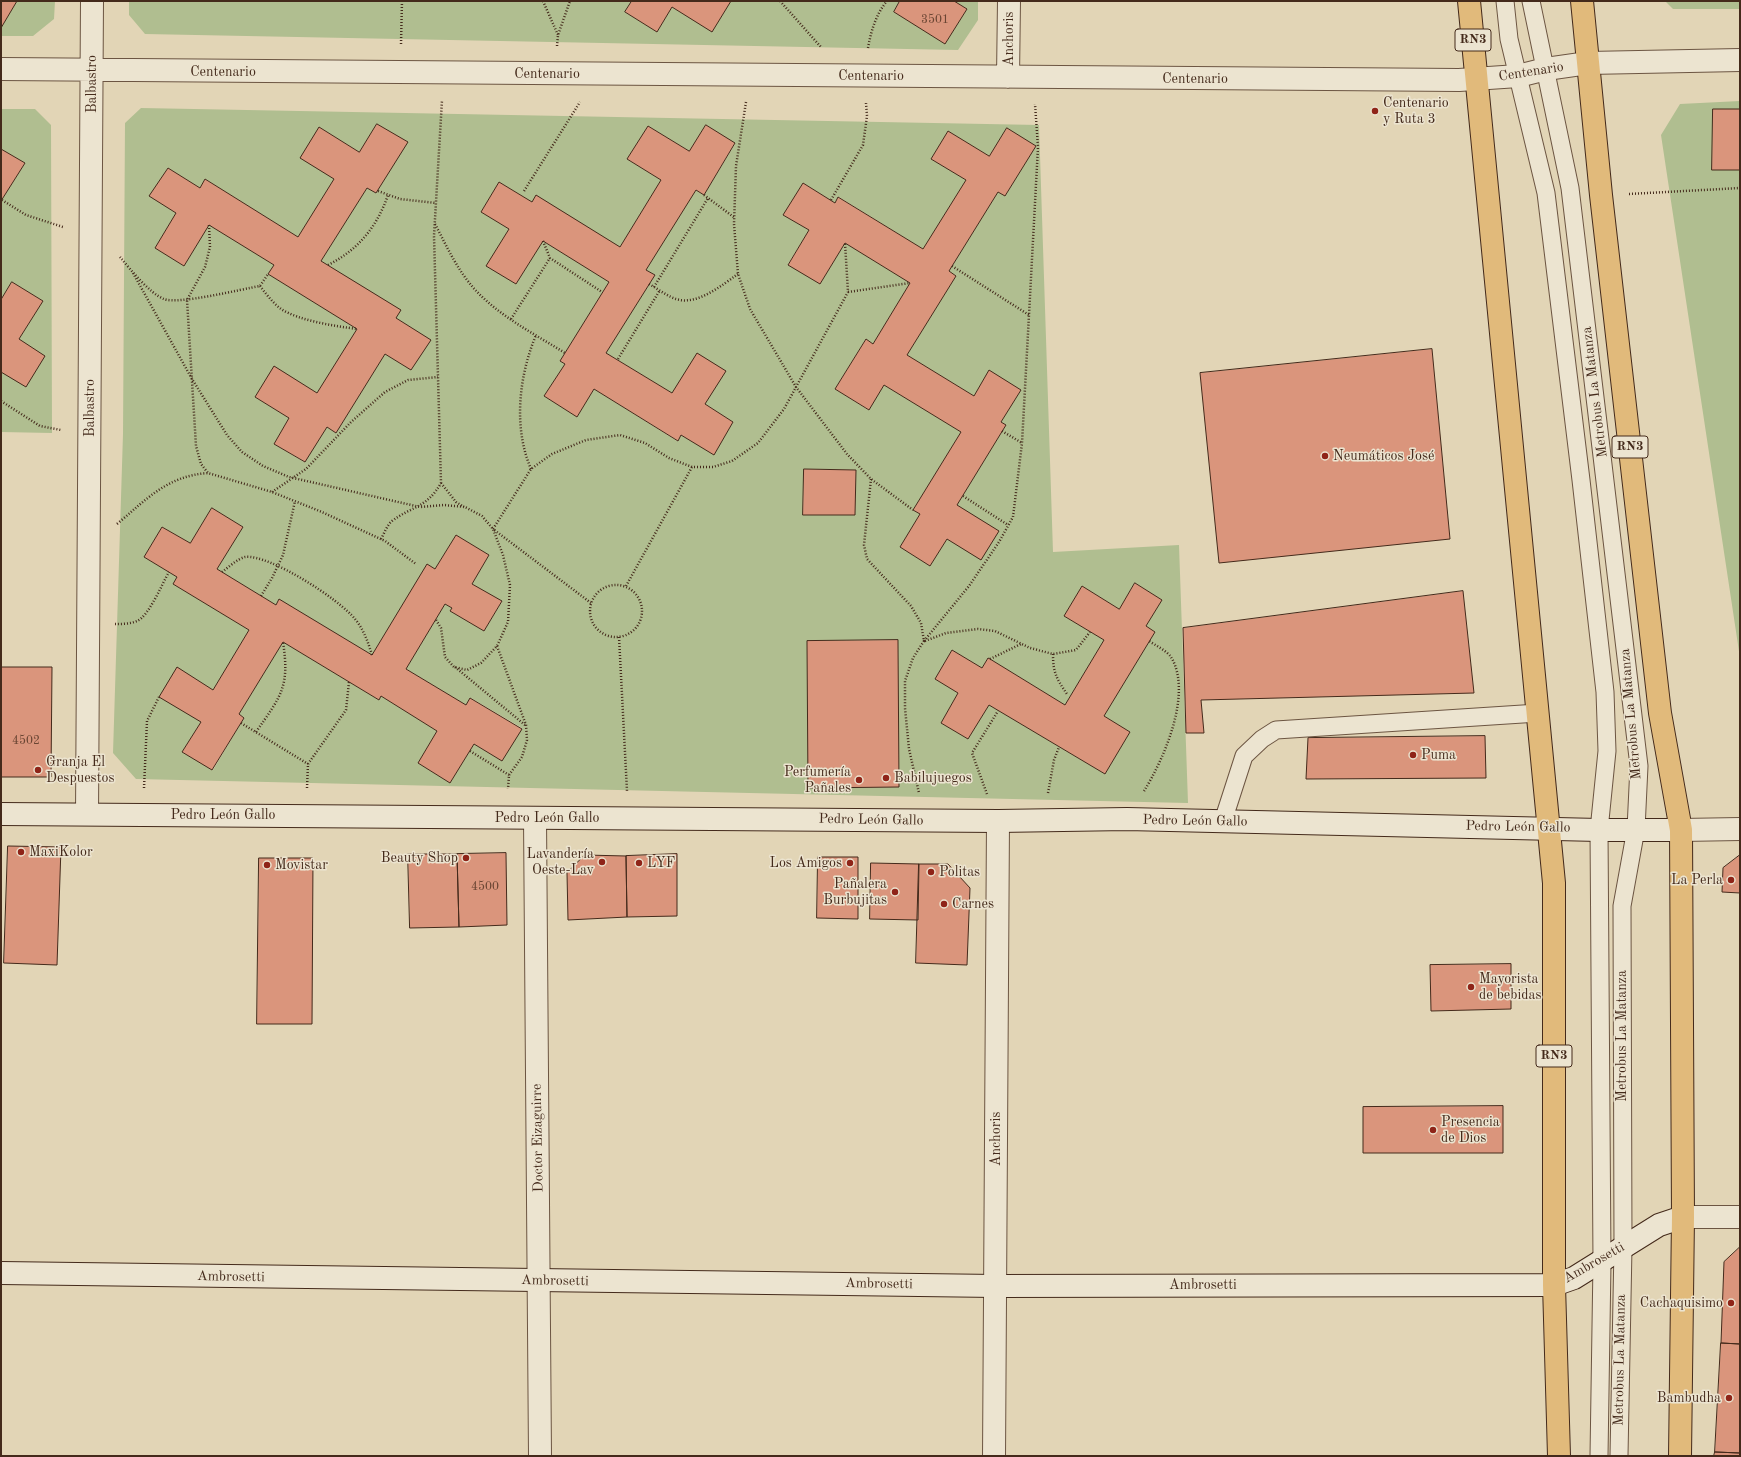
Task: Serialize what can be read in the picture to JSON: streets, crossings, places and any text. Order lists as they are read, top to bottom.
{
  "streets": {
    "highway": ["RN3"],
    "street": [
      "Anchoris",
      "Centenario",
      "Balbastro",
      "Pedro León Gallo",
      "Doctor Eizaguirre",
      "Ambrosetti"
    ],
    "lane": ["Metrobus La Matanza"]
  },
  "crossings": [
    ["Anchoris", "Centenario"],
    ["Anchoris", "Pedro León Gallo"],
    ["Anchoris", "Ambrosetti"],
    ["RN3", "Centenario"],
    ["RN3", "Pedro León Gallo"],
    ["RN3", "Ambrosetti"],
    ["Centenario", "Balbastro"],
    ["Centenario", "Metrobus La Matanza"],
    ["Balbastro", "Pedro León Gallo"],
    ["Metrobus La Matanza", "Pedro León Gallo"],
    ["Metrobus La Matanza", "Ambrosetti"],
    ["Pedro León Gallo", "Doctor Eizaguirre"],
    ["Doctor Eizaguirre", "Ambrosetti"]
  ],
  "places": [
    "Centenario y Ruta 3",
    "Neumáticos José",
    "Puma",
    "Granja El Despuestos",
    "Babilujuegos",
    "Perfumería Pañales",
    "MaxiKolor",
    "Beauty Shop",
    "Lavandería Oeste-Lav",
    "LYF",
    "Los Amigos",
    "Movistar",
    "Politas",
    "La Perla",
    "Pañalera Burbujitas",
    "Carnes",
    "Mayorista de bebidas",
    "Presencia de Dios",
    "Cachaquisimo",
    "Bambudha"
  ],
  "house_numbers": ["3501", "4502", "4500"]
}
